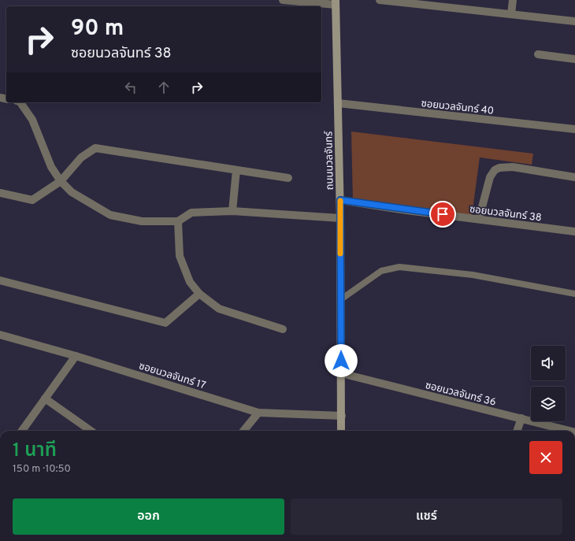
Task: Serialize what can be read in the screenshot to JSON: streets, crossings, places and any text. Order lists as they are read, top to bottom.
{
  "streets": {
    "main road": ["ถนนนวลจันทร์"],
    "street": [
      "ซอยนวลจันทร์ 40",
      "ซอยนวลจันทร์ 38",
      "ซอยนวลจันทร์ 17",
      "ซอยนวลจันทร์ 36"
    ]
  },
  "crossings": [
    ["ซอยนวลจันทร์ 40", "ถนนนวลจันทร์"],
    ["ถนนนวลจันทร์", "ซอยนวลจันทร์ 38"],
    ["ถนนนวลจันทร์", "ซอยนวลจันทร์ 17"],
    ["ถนนนวลจันทร์", "ซอยนวลจันทร์ 36"]
  ],
  "page": {
    "turn": ["90 m", "ซอยนวลจันทร์ 38"],
    "heading": ["1 นาที", "150 m · 10:50"],
    "buttons": ["ออก", "แชร์"]
  }
}
